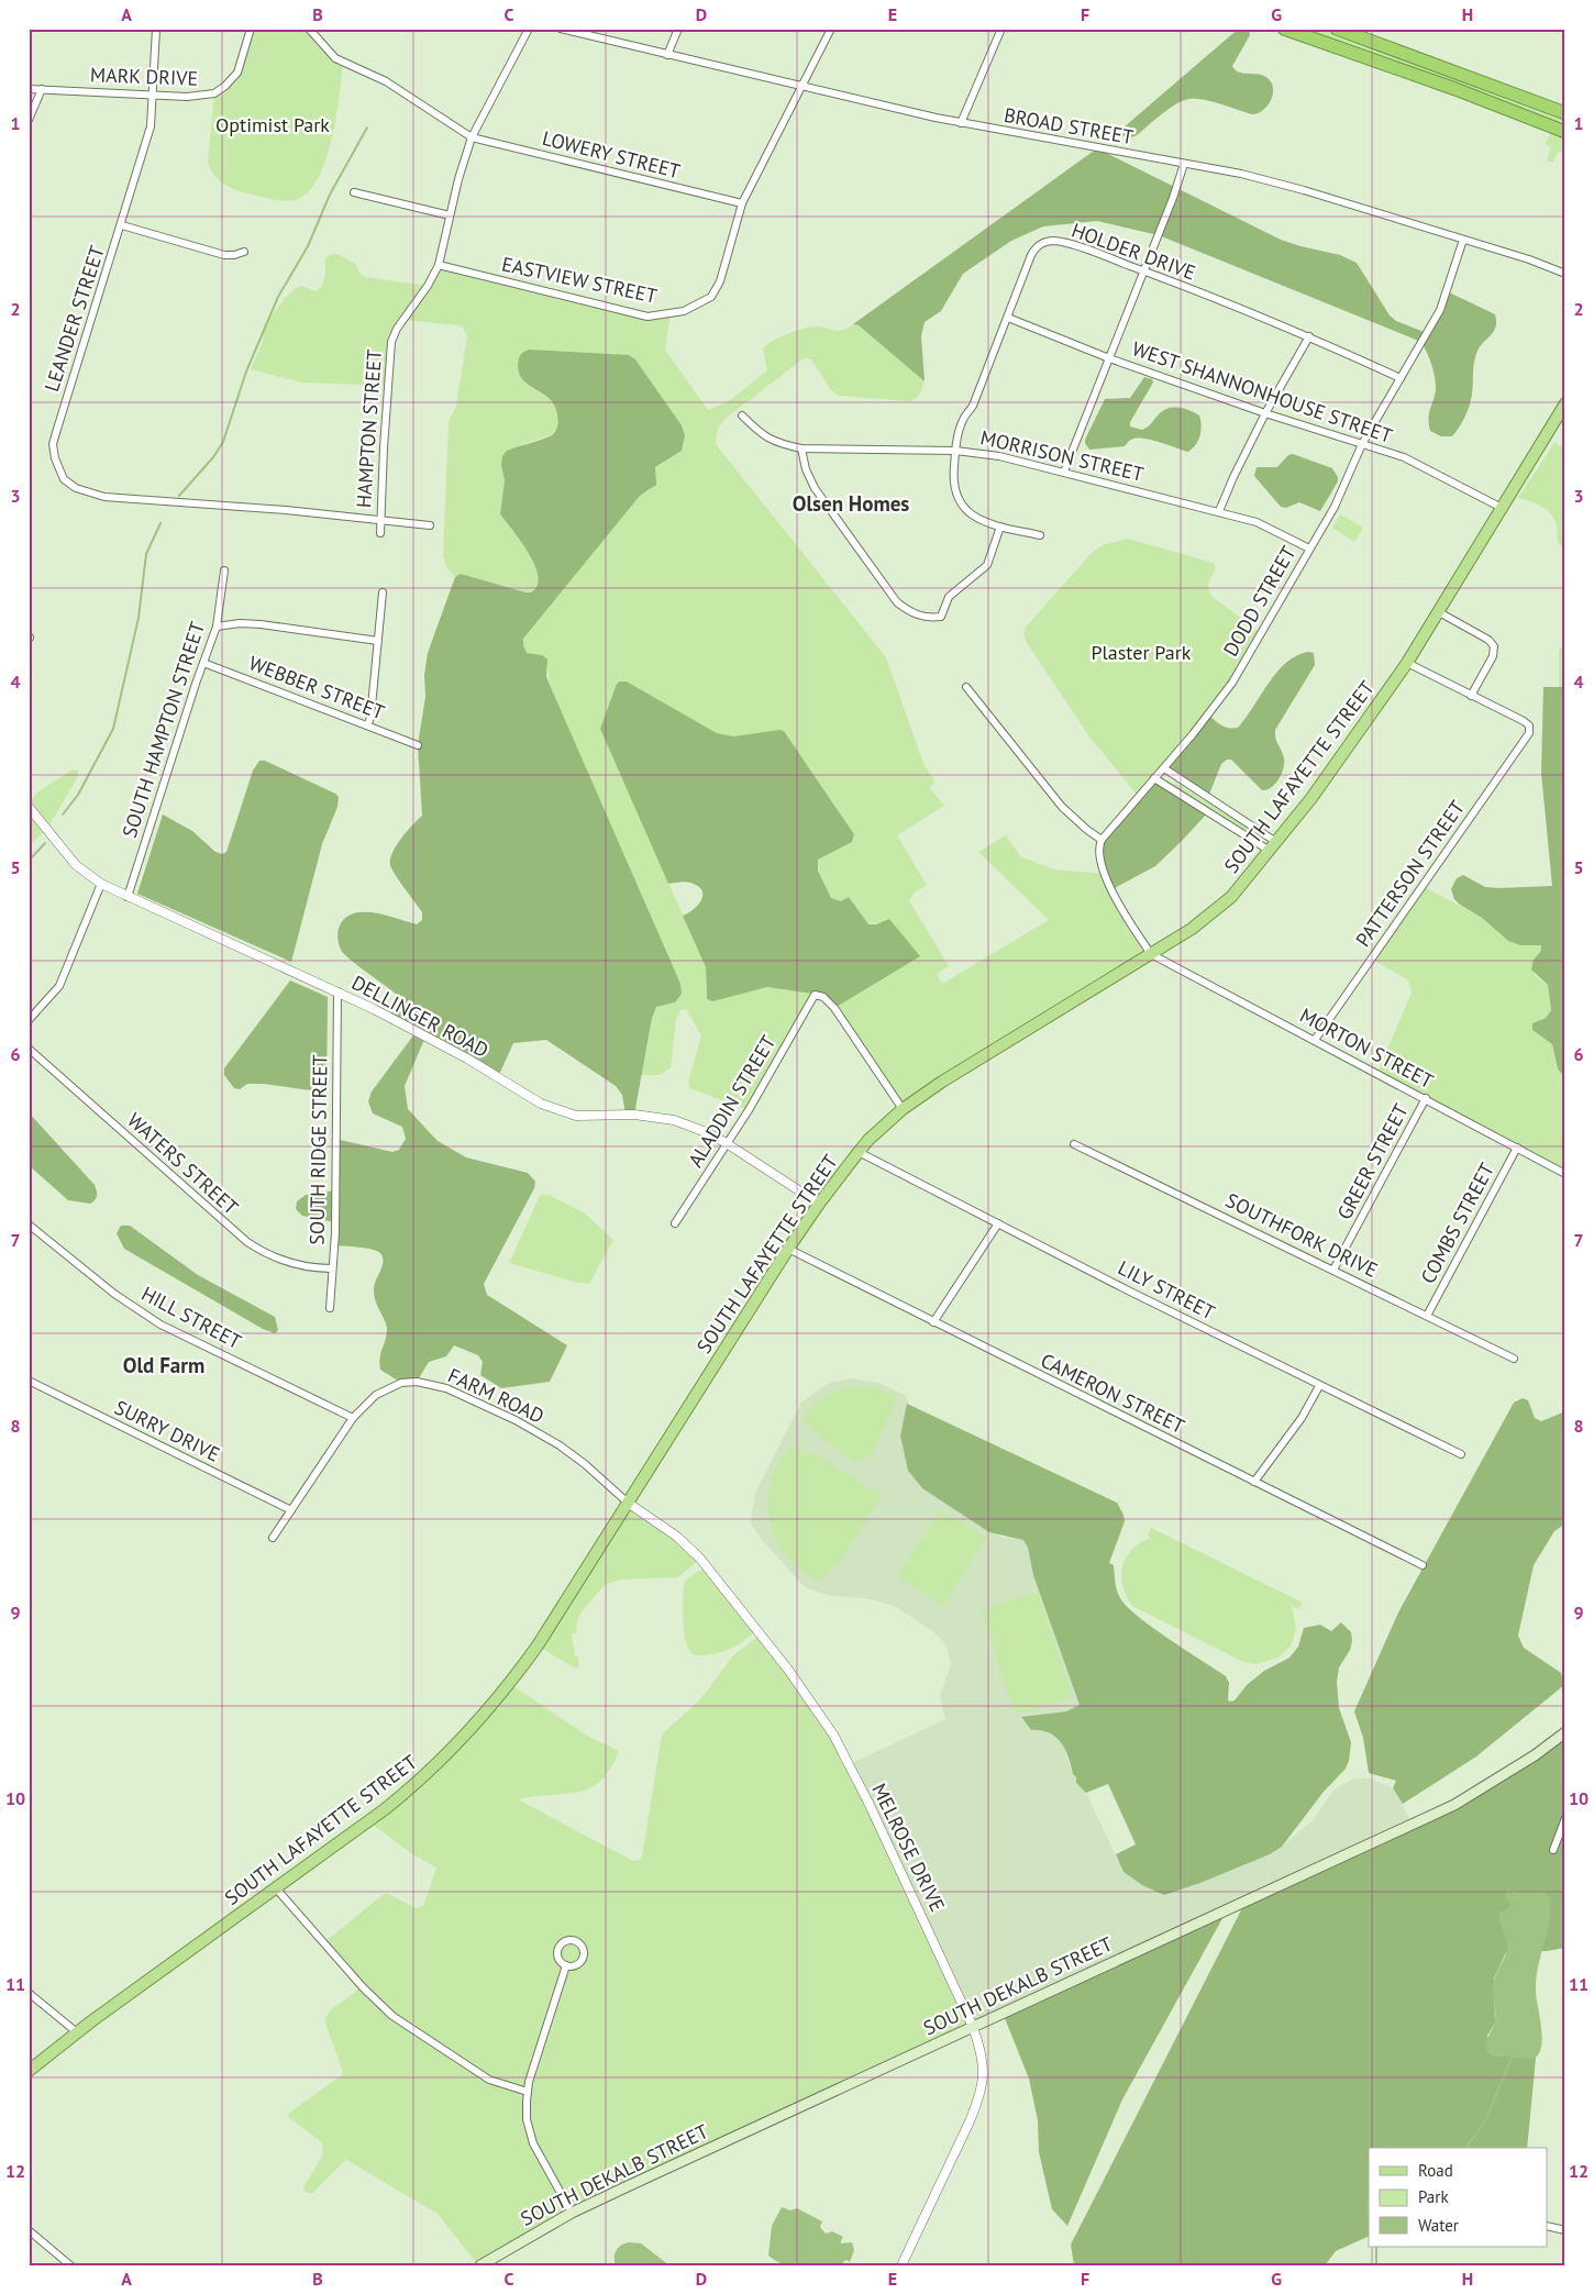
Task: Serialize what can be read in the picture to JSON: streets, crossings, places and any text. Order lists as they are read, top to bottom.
{
  "streets": {
    "main road": ["SOUTH LAFAYETTE STREET", "SOUTH DEKALB STREET"],
    "street": [
      "MARK DRIVE",
      "BROAD STREET",
      "LOWERY STREET",
      "HOLDER DRIVE",
      "EASTVIEW STREET",
      "LEANDER STREET",
      "WEST SHANNONHOUSE STREET",
      "HAMPTON STREET",
      "MORRISON STREET",
      "DODD STREET",
      "WEBBER STREET",
      "SOUTH HAMPTON STREET",
      "PATTERSON STREET",
      "DELLINGER ROAD",
      "MORTON STREET",
      "ALADDIN STREET",
      "SOUTH RIDGE STREET",
      "GREER STREET",
      "WATERS STREET",
      "COMBS STREET",
      "SOUTHFORK DRIVE",
      "LILY STREET",
      "HILL STREET",
      "CAMERON STREET",
      "FARM ROAD",
      "SURRY DRIVE",
      "MELROSE DRIVE"
    ]
  },
  "crossings": [
    ["MARK DRIVE", "LEANDER STREET"],
    ["BROAD STREET", "EASTVIEW STREET"],
    ["BROAD STREET", "DODD STREET"],
    ["LOWERY STREET", "EASTVIEW STREET"],
    ["LOWERY STREET", "HAMPTON STREET"],
    ["HOLDER DRIVE", "WEST SHANNONHOUSE STREET"],
    ["HOLDER DRIVE", "MORRISON STREET"],
    ["HOLDER DRIVE", "DODD STREET"],
    ["EASTVIEW STREET", "HAMPTON STREET"],
    ["LEANDER STREET", "HAMPTON STREET"],
    ["WEST SHANNONHOUSE STREET", "DODD STREET"],
    ["WEST SHANNONHOUSE STREET", "SOUTH LAFAYETTE STREET"],
    ["MORRISON STREET", "DODD STREET"],
    ["WEBBER STREET", "SOUTH HAMPTON STREET"],
    ["SOUTH HAMPTON STREET", "DELLINGER ROAD"],
    ["SOUTH LAFAYETTE STREET", "DELLINGER ROAD"],
    ["SOUTH LAFAYETTE STREET", "MORTON STREET"],
    ["SOUTH LAFAYETTE STREET", "ALADDIN STREET"],
    ["SOUTH LAFAYETTE STREET", "LILY STREET"],
    ["SOUTH LAFAYETTE STREET", "CAMERON STREET"],
    ["SOUTH LAFAYETTE STREET", "FARM ROAD"],
    ["SOUTH LAFAYETTE STREET", "MELROSE DRIVE"],
    ["PATTERSON STREET", "MORTON STREET"],
    ["DELLINGER ROAD", "ALADDIN STREET"],
    ["DELLINGER ROAD", "SOUTH RIDGE STREET"],
    ["MORTON STREET", "GREER STREET"],
    ["MORTON STREET", "COMBS STREET"],
    ["SOUTH RIDGE STREET", "WATERS STREET"],
    ["GREER STREET", "SOUTHFORK DRIVE"],
    ["COMBS STREET", "SOUTHFORK DRIVE"],
    ["HILL STREET", "FARM ROAD"],
    ["FARM ROAD", "SURRY DRIVE"],
    ["FARM ROAD", "MELROSE DRIVE"],
    ["MELROSE DRIVE", "SOUTH DEKALB STREET"]
  ],
  "districts": ["Olsen Homes", "Old Farm"],
  "parks": ["Optimist Park", "Plaster Park"],
  "legend": ["Road", "Park", "Water"],
  "grid": {
    "columns": [
      "A",
      "B",
      "C",
      "D",
      "E",
      "F",
      "G",
      "H"
    ],
    "rows": [
      "1",
      "2",
      "3",
      "4",
      "5",
      "6",
      "7",
      "8",
      "9",
      "10",
      "11",
      "12"
    ]
  }
}
